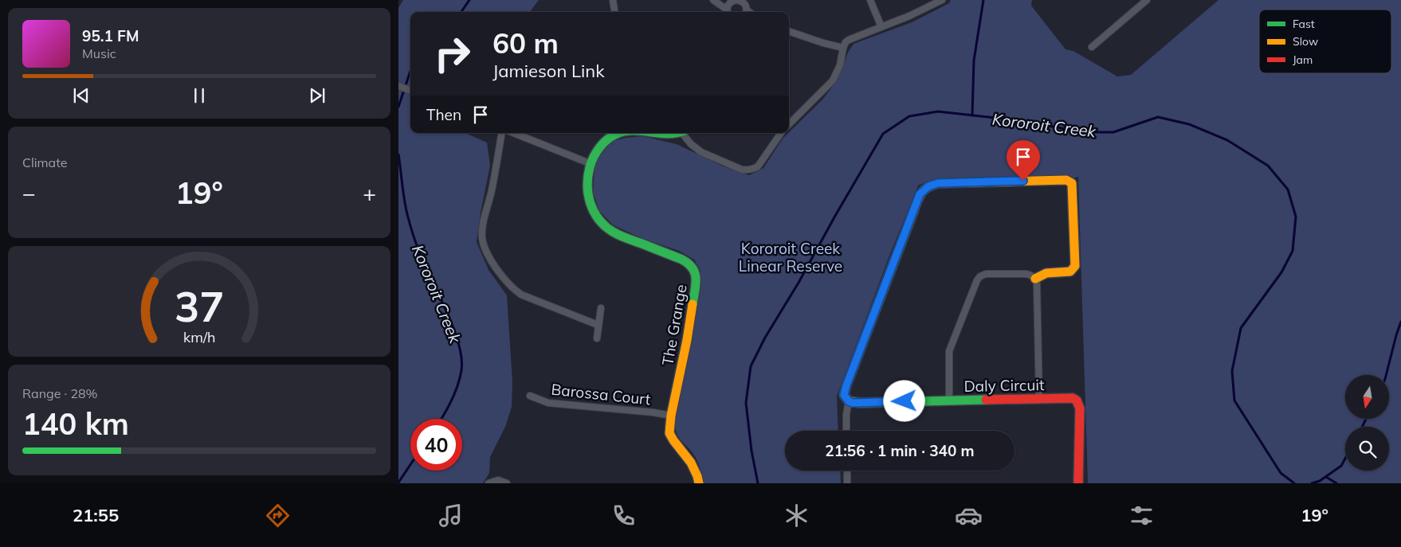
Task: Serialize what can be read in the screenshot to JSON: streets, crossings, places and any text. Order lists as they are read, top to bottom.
{
  "streets": {
    "street": ["The Grange", "Daly Circuit", "Barossa Court"]
  },
  "crossings": [
    ["The Grange", "Barossa Court"]
  ],
  "water": ["Kororoit Creek"],
  "parks": ["Kororoit Creek Linear Reserve"],
  "legend": ["Fast", "Slow", "Jam"],
  "north": "bottom",
  "page": {
    "turn": ["60 m", "Jamieson Link"],
    "song": ["95.1 FM", "Music"],
    "then": "Then",
    "tile": [
      "Climate",
      ["Range · 28%", "140 km"]
    ],
    "heat": ["−", "19°", "+"],
    "limit": "40",
    "trip": "21:56 · 1 min · 340 m",
    "tabs": ["21:55", "19°"],
    "gauge": ["37", "km/h"]
  }
}
